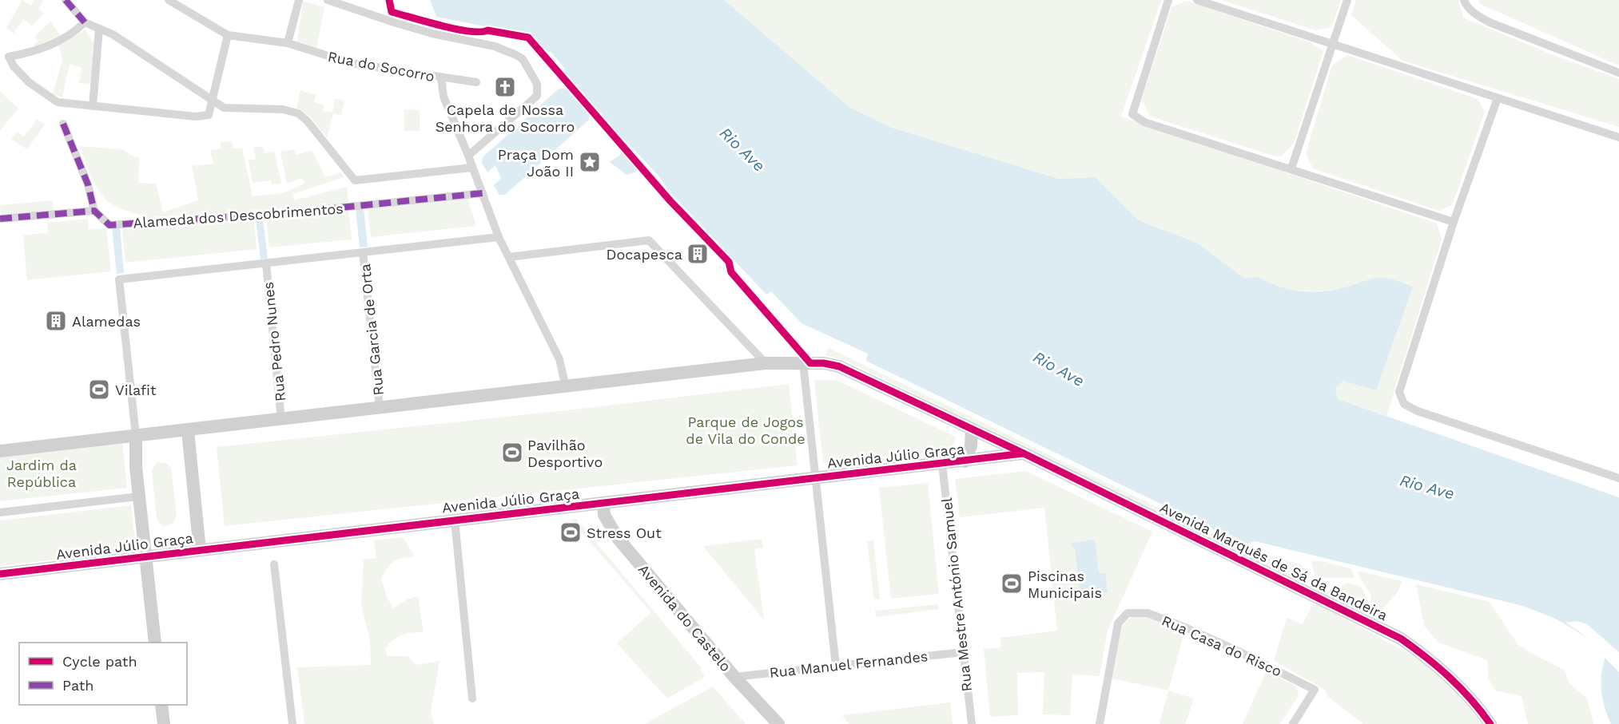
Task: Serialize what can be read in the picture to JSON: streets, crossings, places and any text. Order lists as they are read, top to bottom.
{
  "streets": {
    "street": [
      "Rua do Socorro",
      "Alameda dos Descobrimentos",
      "Rua Garcia de Orta",
      "Rua Pedro Nunes",
      "Avenida Júlio Graça",
      "Avenida Marquês de Sá da Bandeira",
      "Rua Mestre António Samuel",
      "Avenida do Castelo",
      "Rua Casa do Risco",
      "Rua Manuel Fernandes"
    ]
  },
  "crossings": [
    ["Avenida Júlio Graça", "Avenida Marquês de Sá da Bandeira"],
    ["Avenida Júlio Graça", "Rua Mestre António Samuel"],
    ["Avenida Júlio Graça", "Avenida do Castelo"],
    ["Rua Mestre António Samuel", "Rua Manuel Fernandes"],
    ["Avenida do Castelo", "Rua Manuel Fernandes"]
  ],
  "water": ["Rio Ave"],
  "parks": ["Parque de Jogos de Vila do Conde", "Jardim da República"],
  "places": {
    "church": ["Capela de Nossa Senhora do Socorro"],
    "place": ["Praça Dom João II"],
    "building": ["Docapesca", "Alamedas"],
    "sports": [
      "Vilafit",
      "Pavilhão Desportivo",
      "Stress Out",
      "Piscinas Municipais"
    ]
  },
  "legend": ["Cycle path", "Path"]
}
